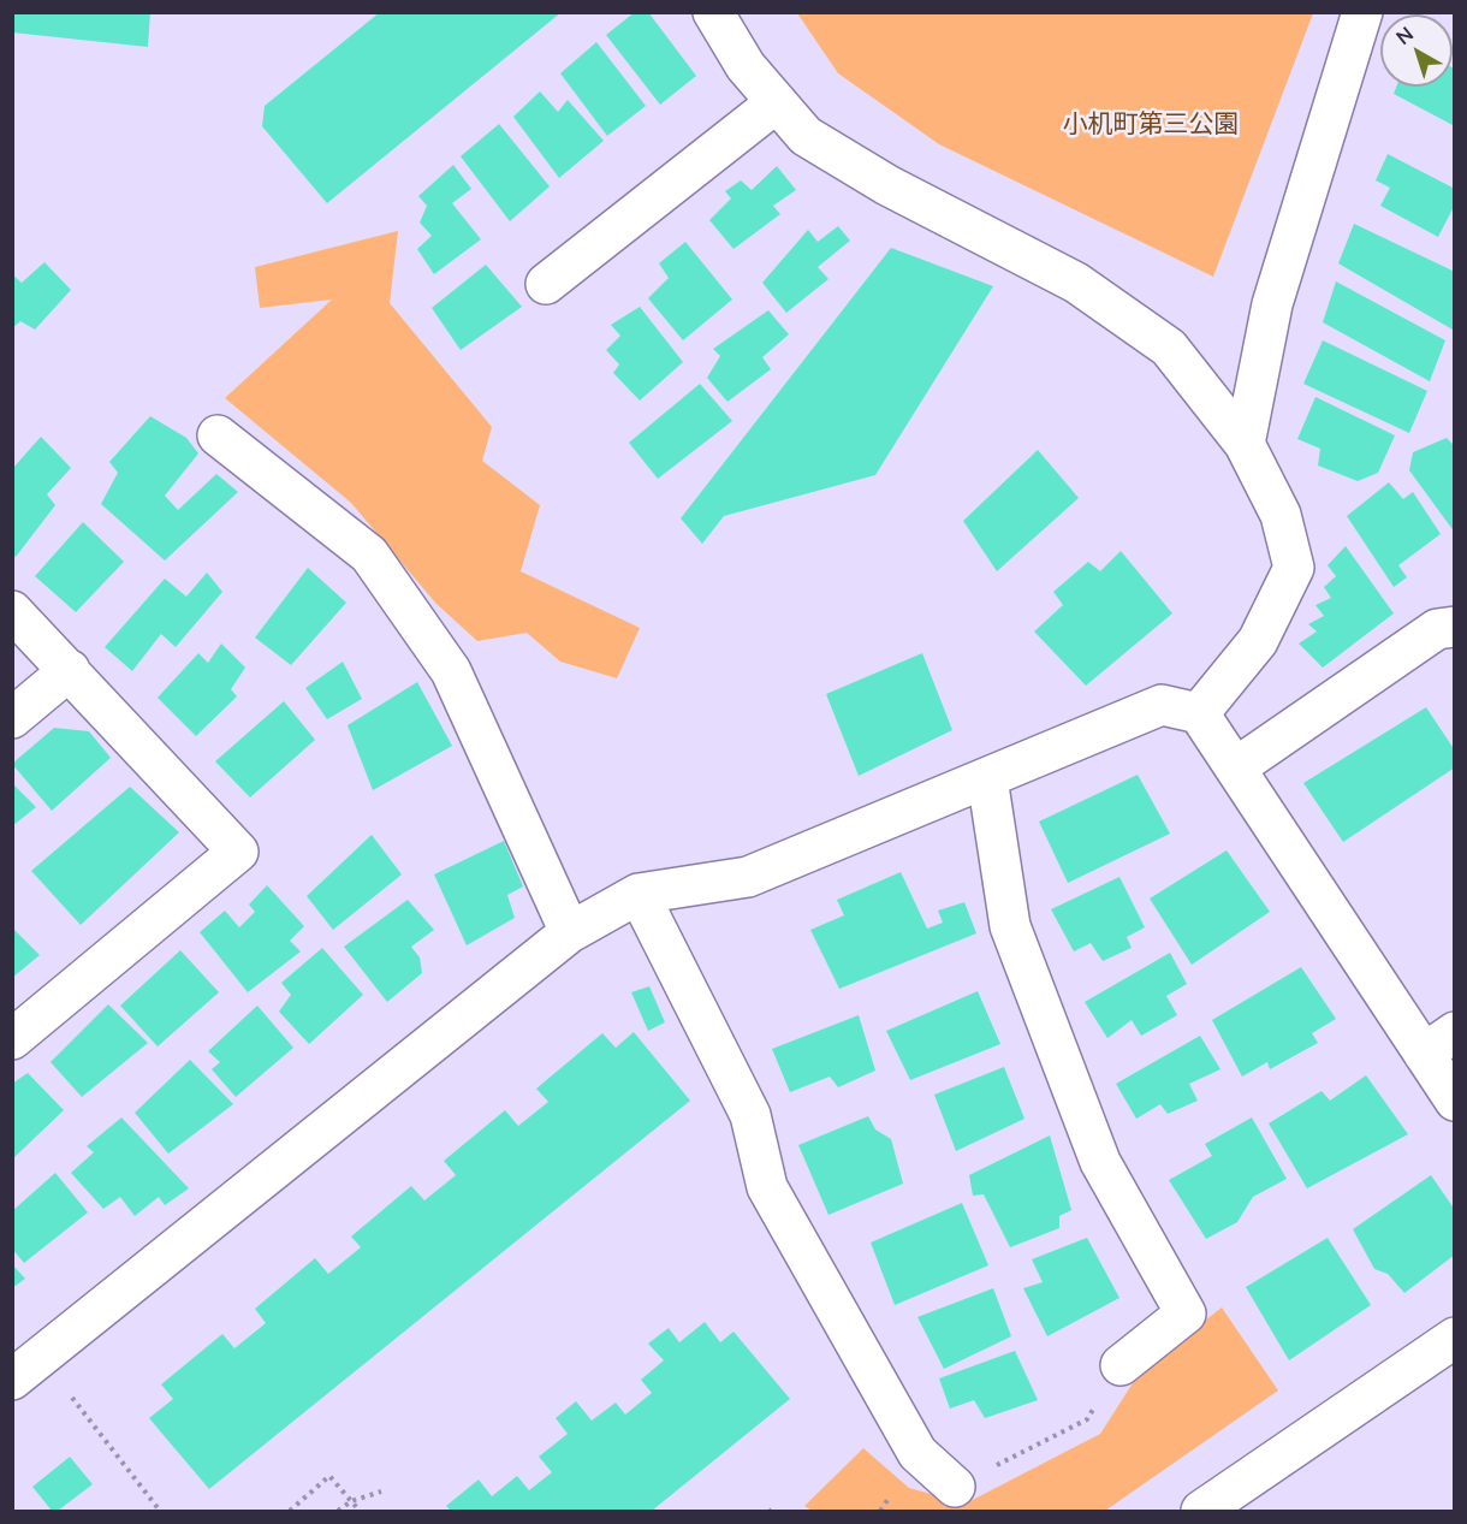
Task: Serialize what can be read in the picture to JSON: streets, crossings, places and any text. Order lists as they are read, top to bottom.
{
  "parks": ["小机町第三公園"],
  "north": "top left"
}
